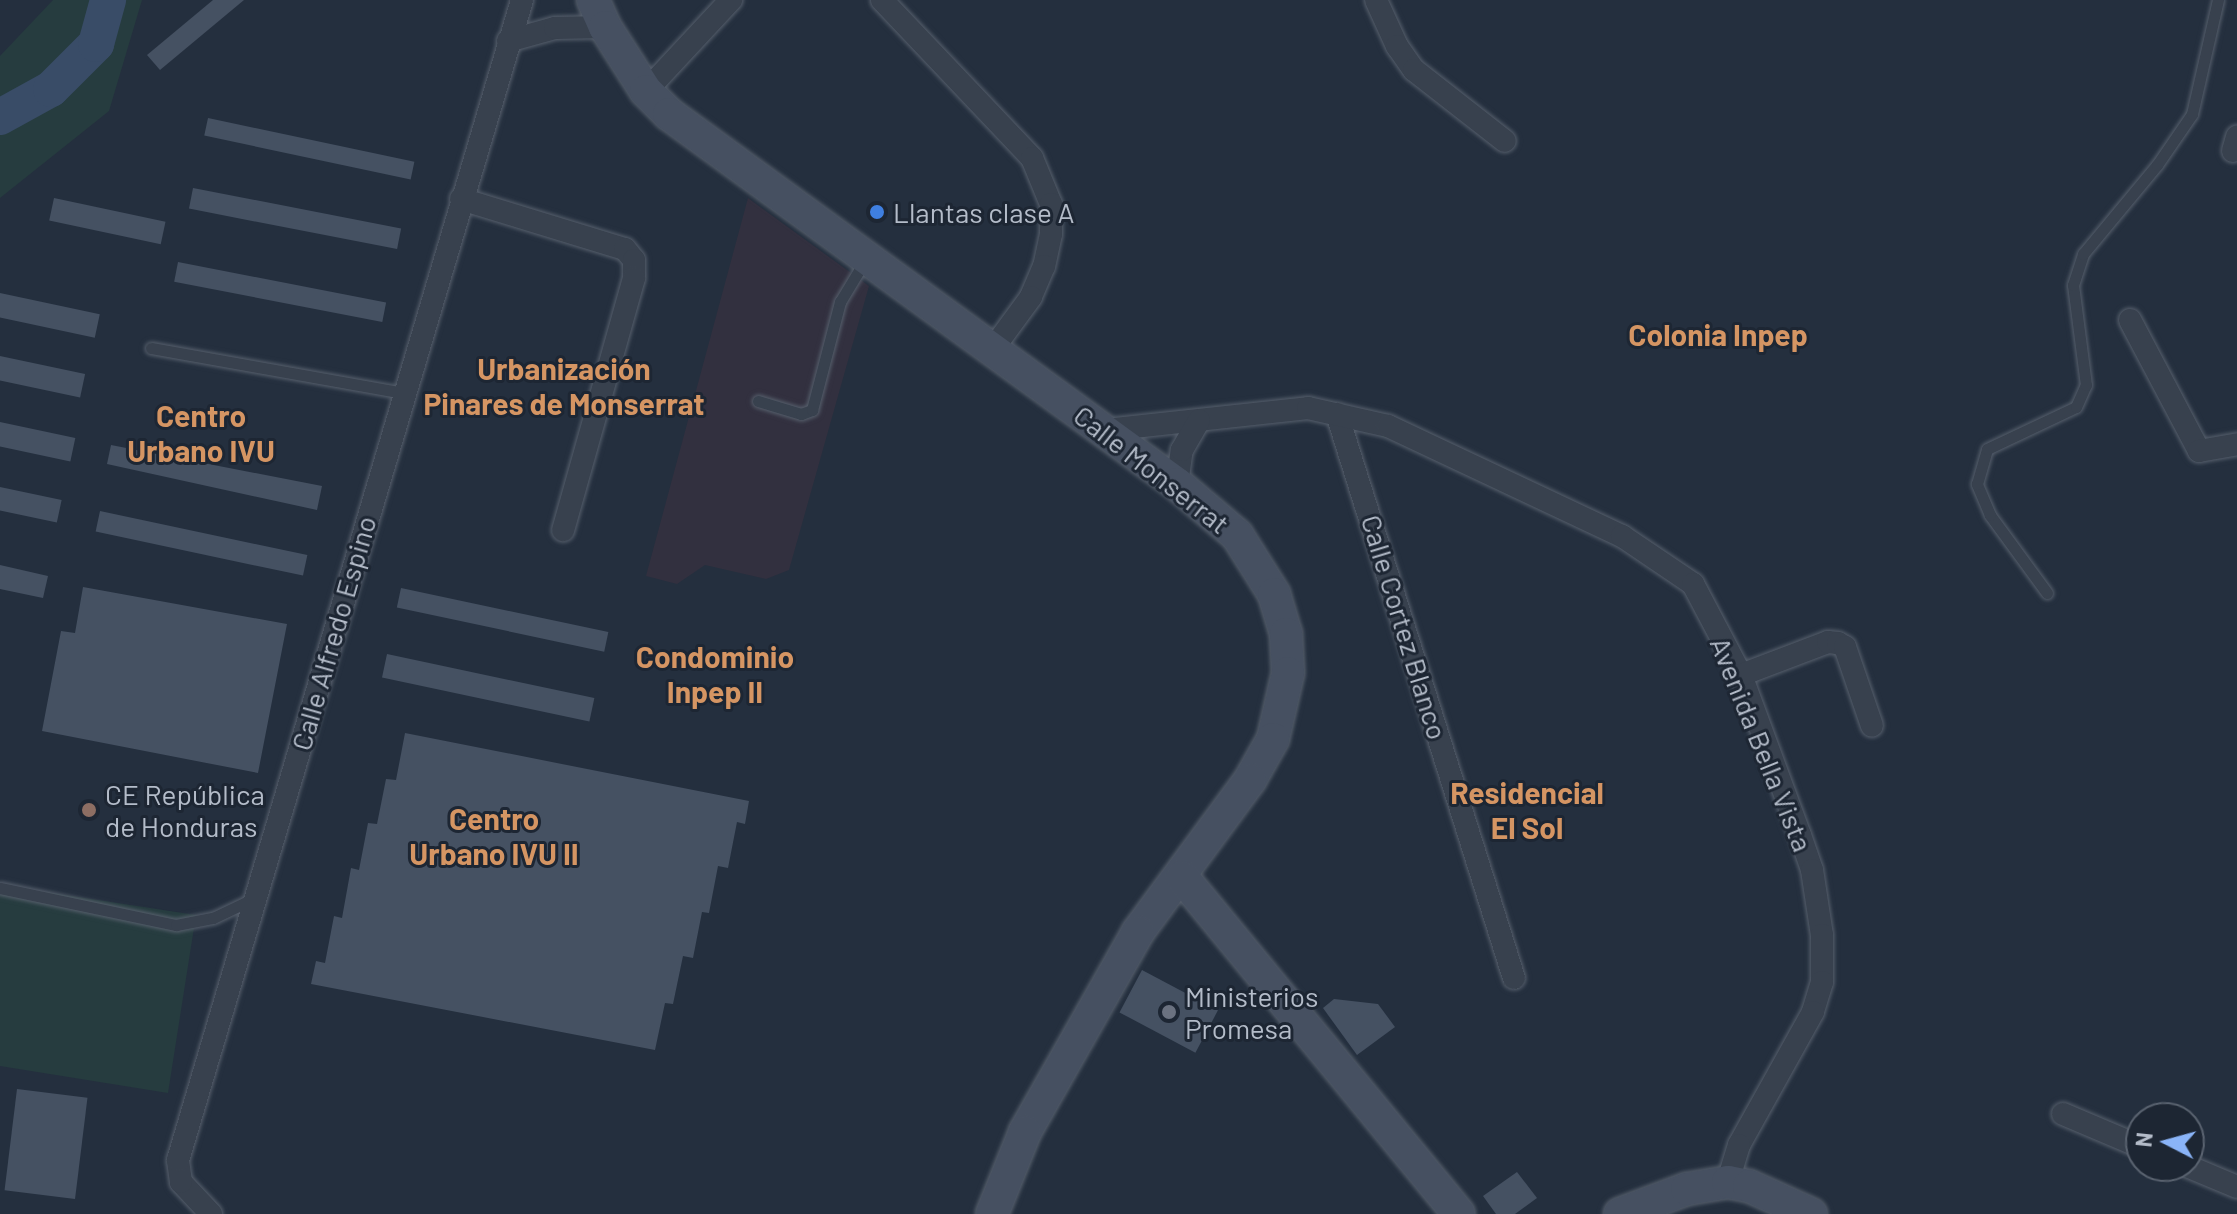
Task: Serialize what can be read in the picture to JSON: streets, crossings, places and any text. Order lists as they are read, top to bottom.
{
  "streets": {
    "street": [
      "Calle Monserrat",
      "Calle Cortez Blanco",
      "Calle Alfredo Espino",
      "Avenida Bella Vista"
    ]
  },
  "crossings": [
    ["Calle Monserrat", "Avenida Bella Vista"],
    ["Calle Cortez Blanco", "Avenida Bella Vista"]
  ],
  "districts": [
    "Colonia Inpep",
    "Urbanización Pinares de Monserrat",
    "Centro Urbano IVU",
    "Condominio Inpep II",
    "Residencial El Sol",
    "Centro Urbano IVU II"
  ],
  "places": ["Llantas clase A", "CE República de Honduras", "Ministerios Promesa"],
  "north": "left"
}
